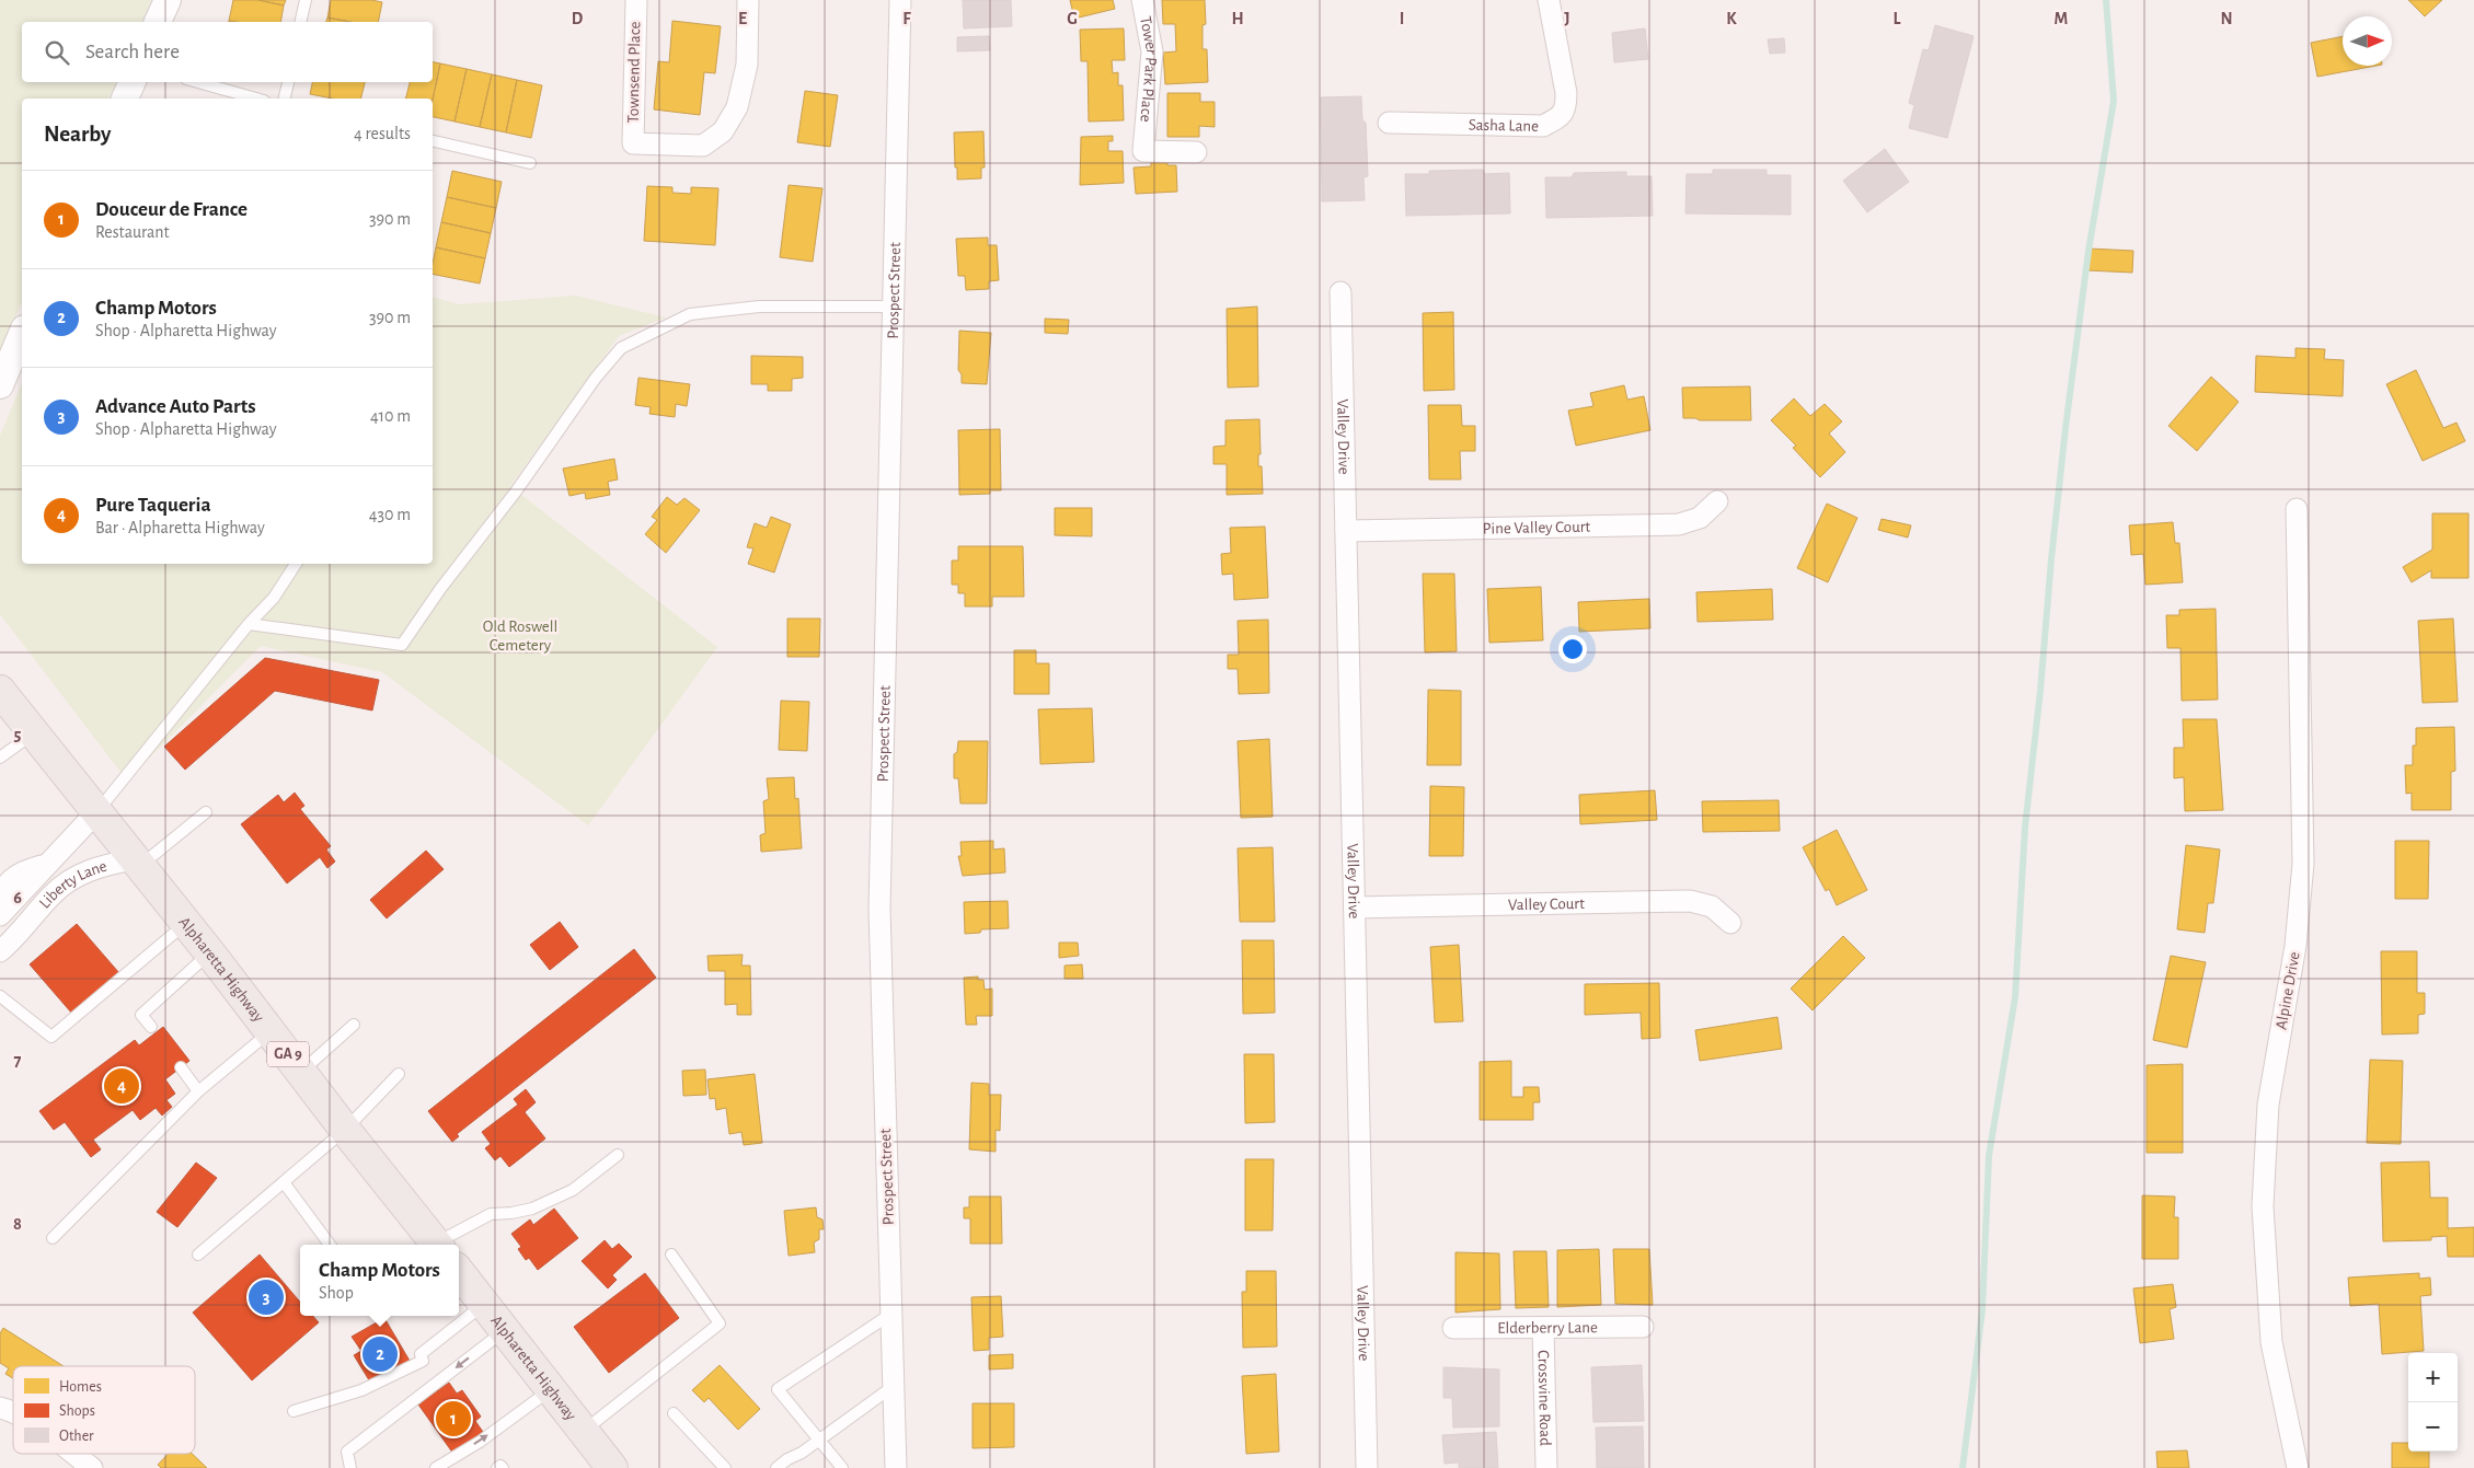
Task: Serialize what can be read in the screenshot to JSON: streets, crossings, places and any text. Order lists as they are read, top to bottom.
{
  "streets": {
    "highway": ["Alpharetta Highway", "GA 9"],
    "street": [
      "Tower Park Place",
      "Townsend Place",
      "Sasha Lane",
      "Prospect Street",
      "Valley Drive",
      "Pine Valley Court",
      "Liberty Lane",
      "Valley Court",
      "Alpine Drive",
      "Elderberry Lane",
      "Crossvine Road"
    ]
  },
  "crossings": [
    ["Valley Drive", "Pine Valley Court"],
    ["Valley Drive", "Valley Court"],
    ["Liberty Lane", "Alpharetta Highway"],
    ["Elderberry Lane", "Crossvine Road"]
  ],
  "parks": ["Old Roswell Cemetery"],
  "legend": ["Homes", "Shops", "Other"],
  "north": "right",
  "page": {
    "search": "Search here",
    "heading": ["Nearby", "4 results"],
    "list": [
      {
        "mark": "1",
        "name": "Douceur de France",
        "note": "Restaurant",
        "value": "390 m"
      },
      {
        "mark": "2",
        "name": "Champ Motors",
        "note": "Shop · Alpharetta Highway",
        "value": "390 m"
      },
      {
        "mark": "3",
        "name": "Advance Auto Parts",
        "note": "Shop · Alpharetta Highway",
        "value": "410 m"
      },
      {
        "mark": "4",
        "name": "Pure Taqueria",
        "note": "Bar · Alpharetta Highway",
        "value": "430 m"
      }
    ],
    "pins": [
      "4",
      "3",
      "2",
      "1"
    ],
    "popup": ["Champ Motors", "Shop"],
    "map_buttons": ["+", "−"]
  },
  "grid": {
    "columns": [
      "D",
      "E",
      "F",
      "G",
      "H",
      "I",
      "J",
      "K",
      "L",
      "M",
      "N"
    ],
    "rows": [
      "5",
      "6",
      "7",
      "8"
    ]
  }
}
